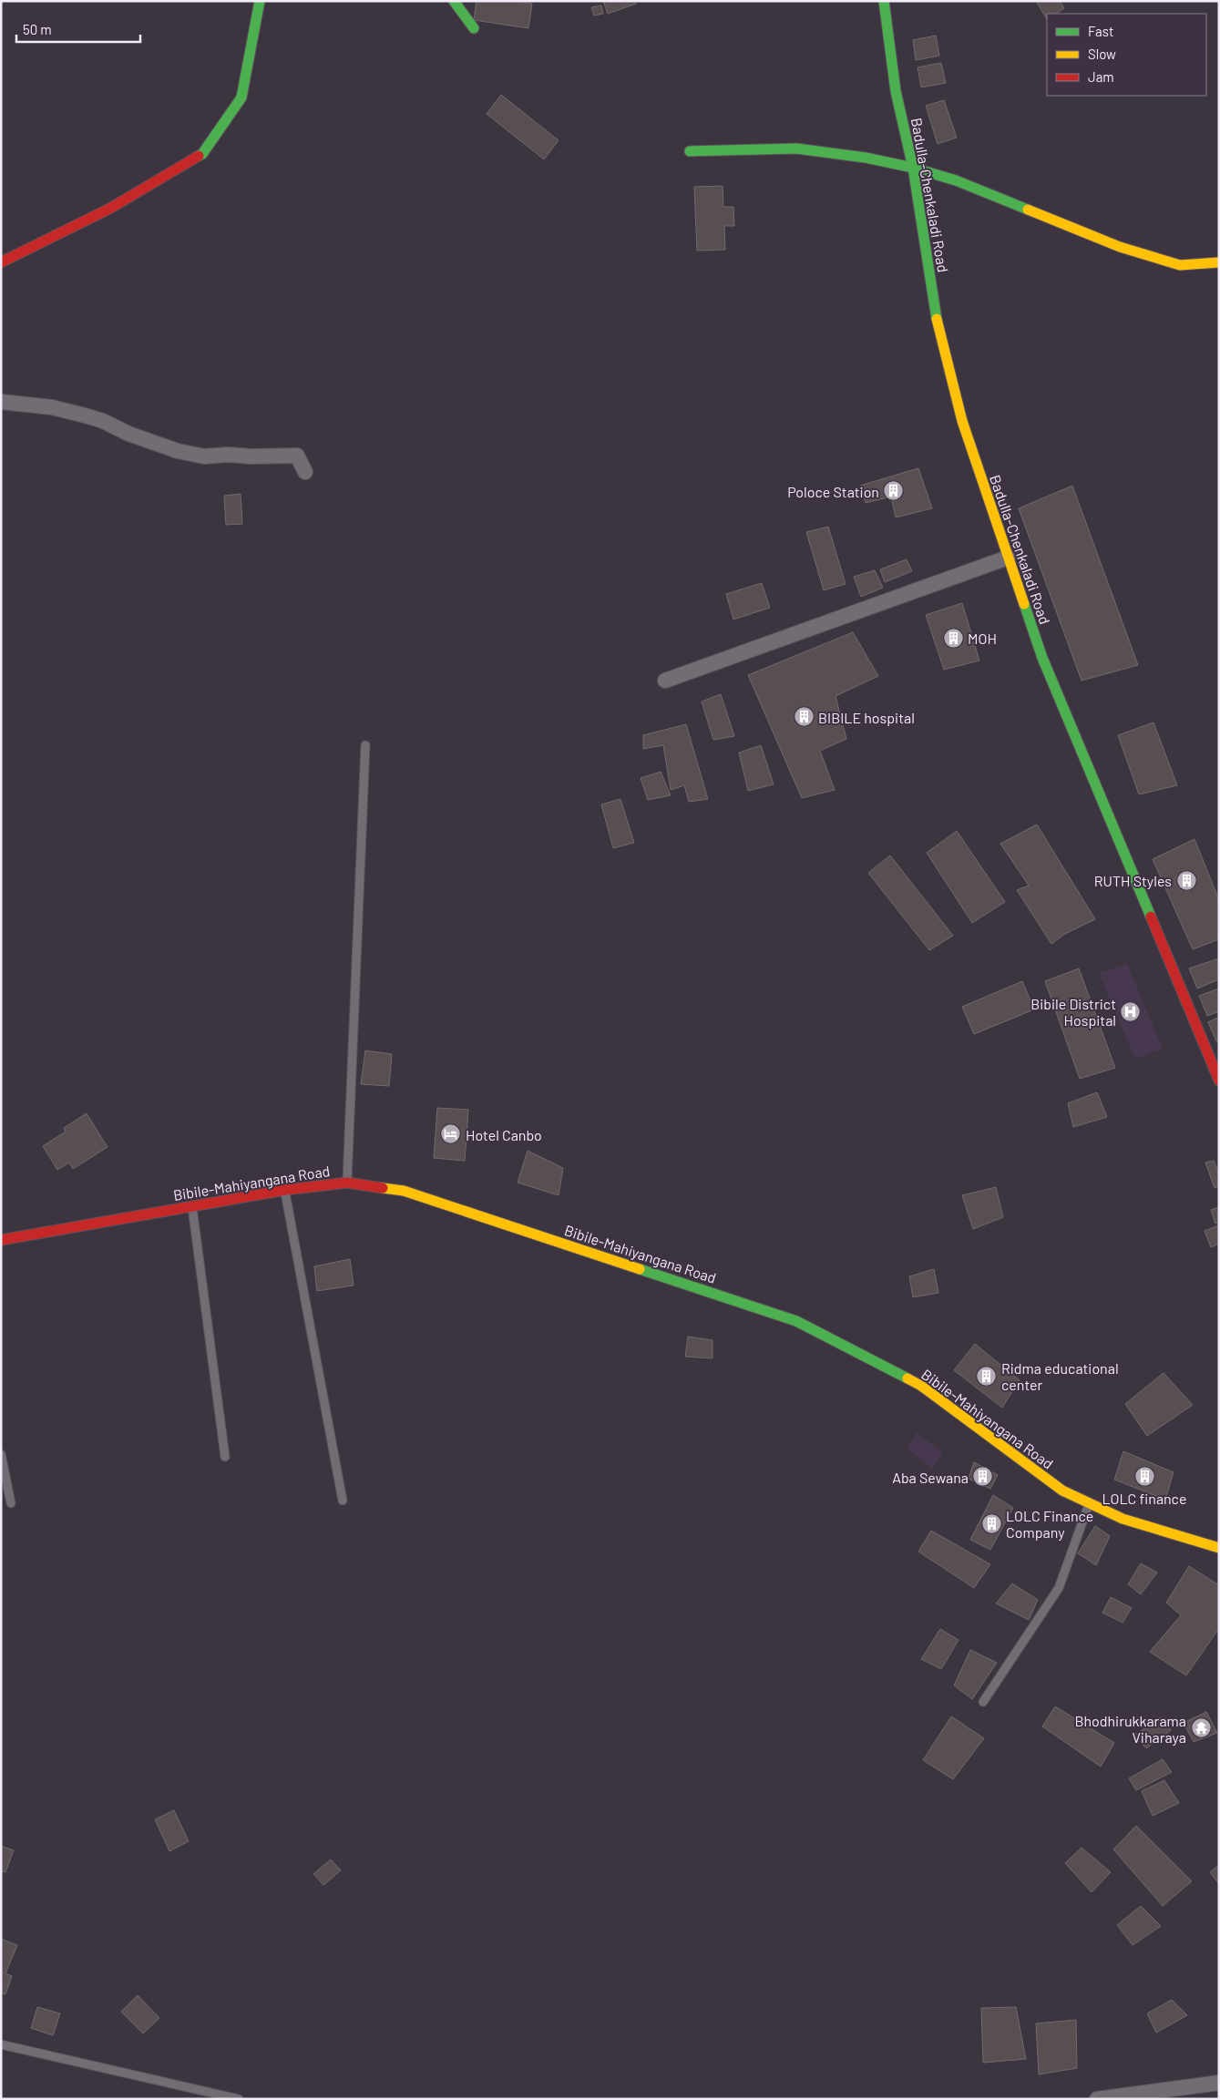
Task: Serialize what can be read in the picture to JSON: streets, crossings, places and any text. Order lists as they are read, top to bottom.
{
  "streets": {
    "main road": ["Badulla-Chenkaladi Road", "Bibile-Mahiyangana Road"]
  },
  "places": {
    "building": [
      "Poloce Station",
      "MOH",
      "BIBILE hospital",
      "RUTH Styles",
      "Ridma educational center",
      "LOLC finance",
      "Aba Sewana",
      "LOLC Finance Company"
    ],
    "hospital": ["Bibile District Hospital"],
    "hotel": ["Hotel Canbo"],
    "temple": ["Bhodhirukkarama Viharaya"]
  },
  "legend": ["Fast", "Slow", "Jam"],
  "scale_bar": "50 m"
}
